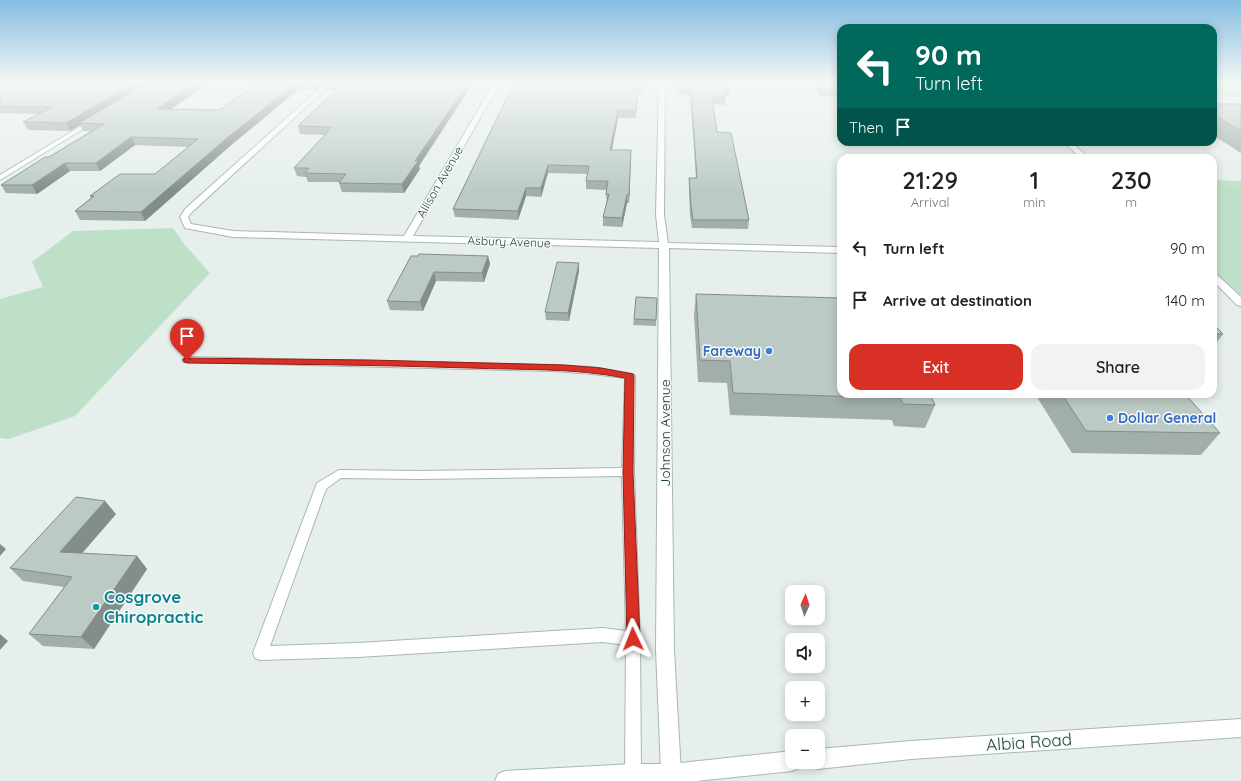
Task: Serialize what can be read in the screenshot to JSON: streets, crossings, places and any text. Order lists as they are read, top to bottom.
{
  "streets": {
    "street": [
      "Allison Avenue",
      "Asbury Avenue",
      "Johnson Avenue",
      "Albia Road"
    ]
  },
  "crossings": [
    ["Allison Avenue", "Asbury Avenue"],
    ["Asbury Avenue", "Johnson Avenue"]
  ],
  "places": ["Fareway", "Dollar General", "Cosgrove Chiropractic"],
  "north": "top",
  "page": {
    "turn": ["90 m", "Turn left"],
    "then": "Then",
    "eta": [
      "21:29",
      "Arrival",
      "1",
      "min",
      "230",
      "m"
    ],
    "list": [
      {
        "name": "Turn left",
        "value": "90 m"
      },
      {
        "name": "Arrive at destination",
        "value": "140 m"
      }
    ],
    "buttons": ["Exit", "Share"],
    "map_buttons": ["+", "−"]
  }
}
